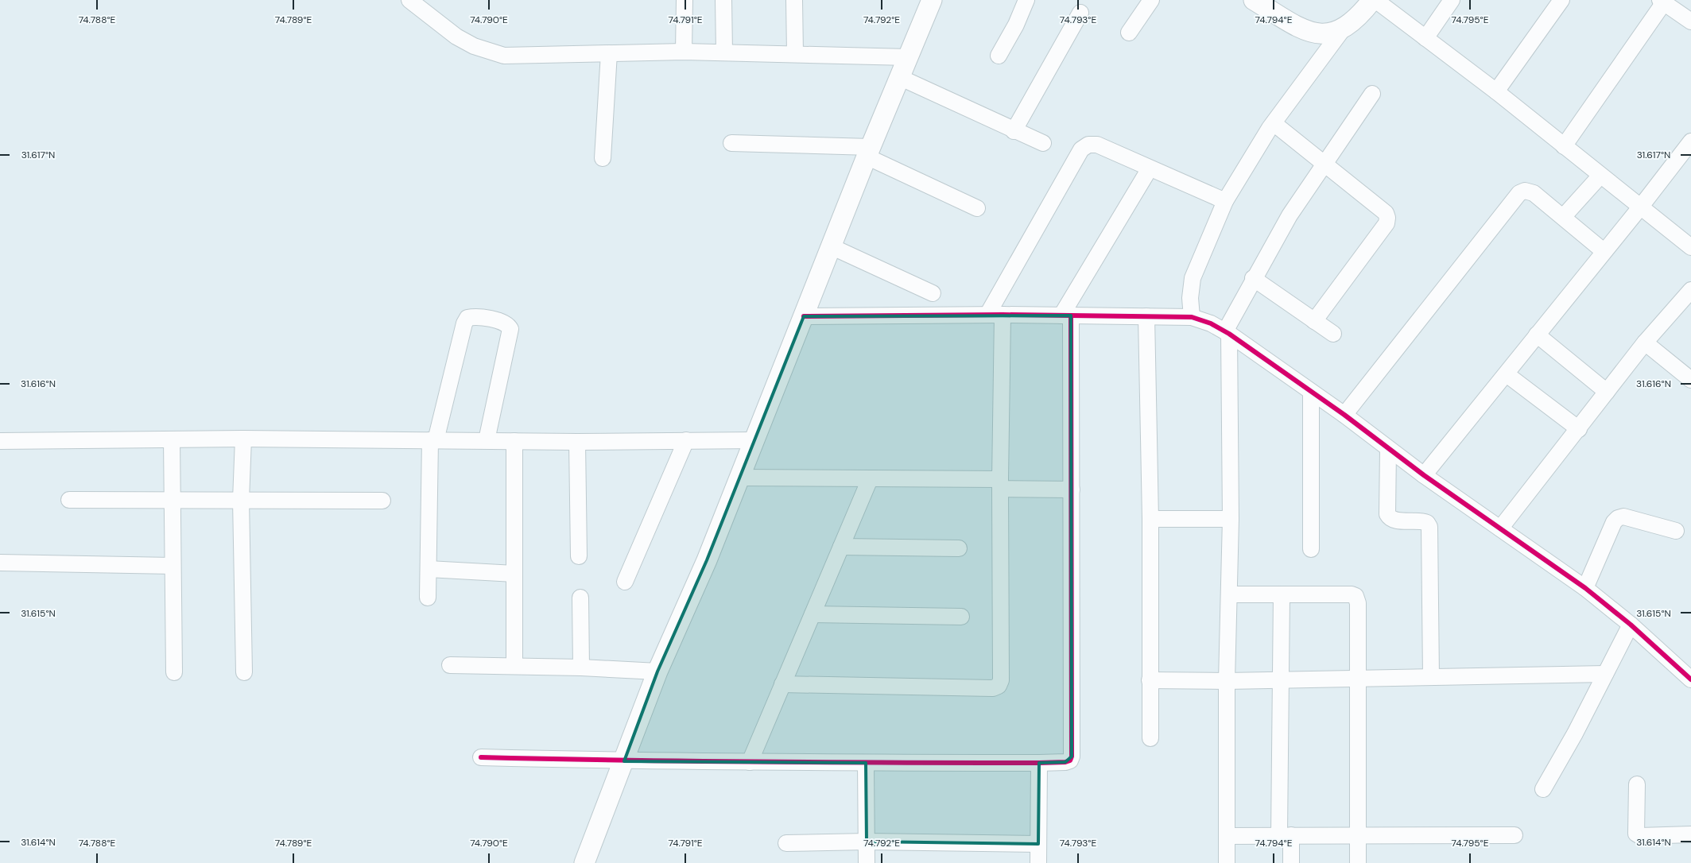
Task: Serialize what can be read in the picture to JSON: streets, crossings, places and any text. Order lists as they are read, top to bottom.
{
  "coordinates": [
    "74.788°E",
    "74.789°E",
    "74.790°E",
    "74.791°E",
    "74.792°E",
    "74.793°E",
    "74.794°E",
    "74.795°E",
    "31.617°N",
    "31.616°N",
    "31.615°N",
    "31.614°N"
  ]
}
